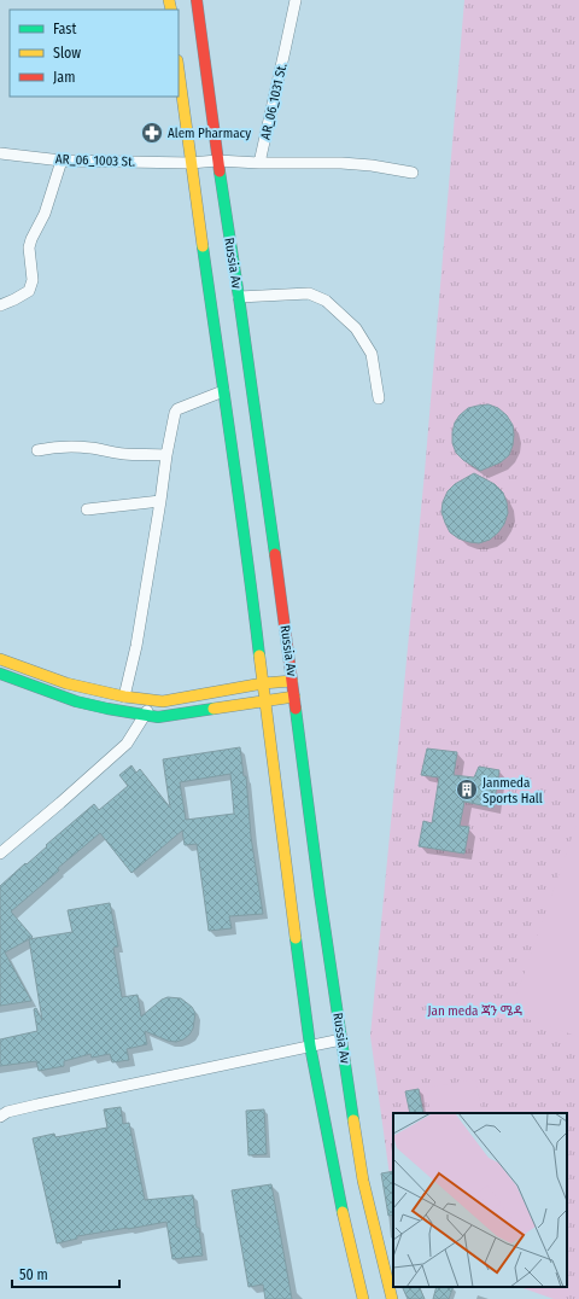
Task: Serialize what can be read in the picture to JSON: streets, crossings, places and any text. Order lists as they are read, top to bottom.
{
  "streets": {
    "main road": ["Russia Av"],
    "street": ["AR_06_1031 St.", "AR_06_1003 St."]
  },
  "crossings": [
    ["AR_06_1003 St.", "Russia Av"]
  ],
  "parks": ["Jan meda ጃን ሜዳ"],
  "places": {
    "pharmacy": ["Alem Pharmacy"],
    "building": ["Janmeda Sports Hall"]
  },
  "legend": ["Fast", "Slow", "Jam"],
  "scale_bar": "50 m"
}
